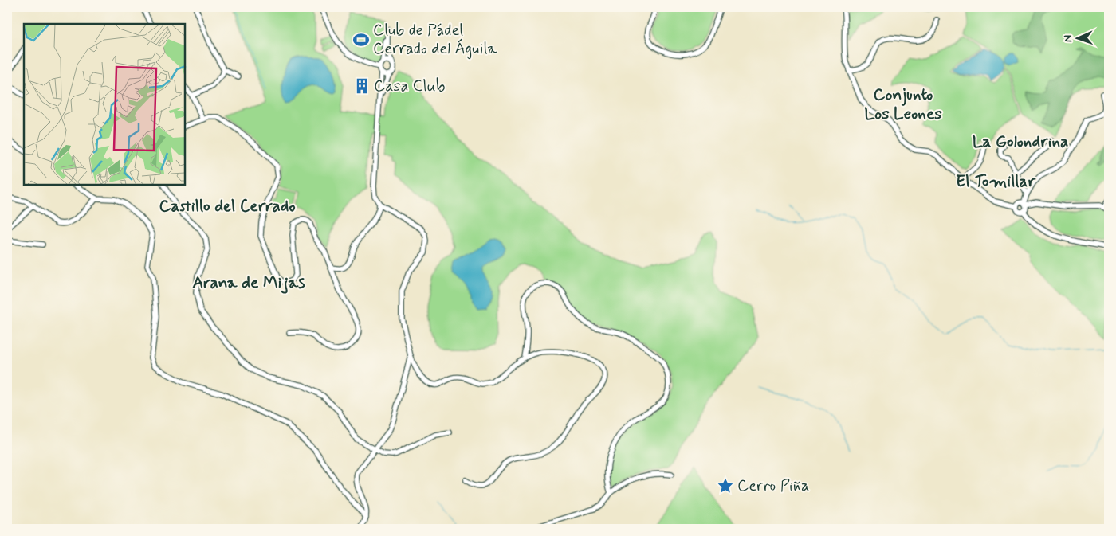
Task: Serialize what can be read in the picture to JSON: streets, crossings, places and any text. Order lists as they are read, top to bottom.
{
  "districts": [
    "Conjunto Los Leones",
    "La Golondrina",
    "El Tomillar",
    "Castillo del Cerrado",
    "Arana de Mijas"
  ],
  "places": {
    "sports": ["Club de Pádel Cerrado del Águila"],
    "building": ["Casa Club"],
    "place": ["Cerro Piña"]
  },
  "north": "left"
}
